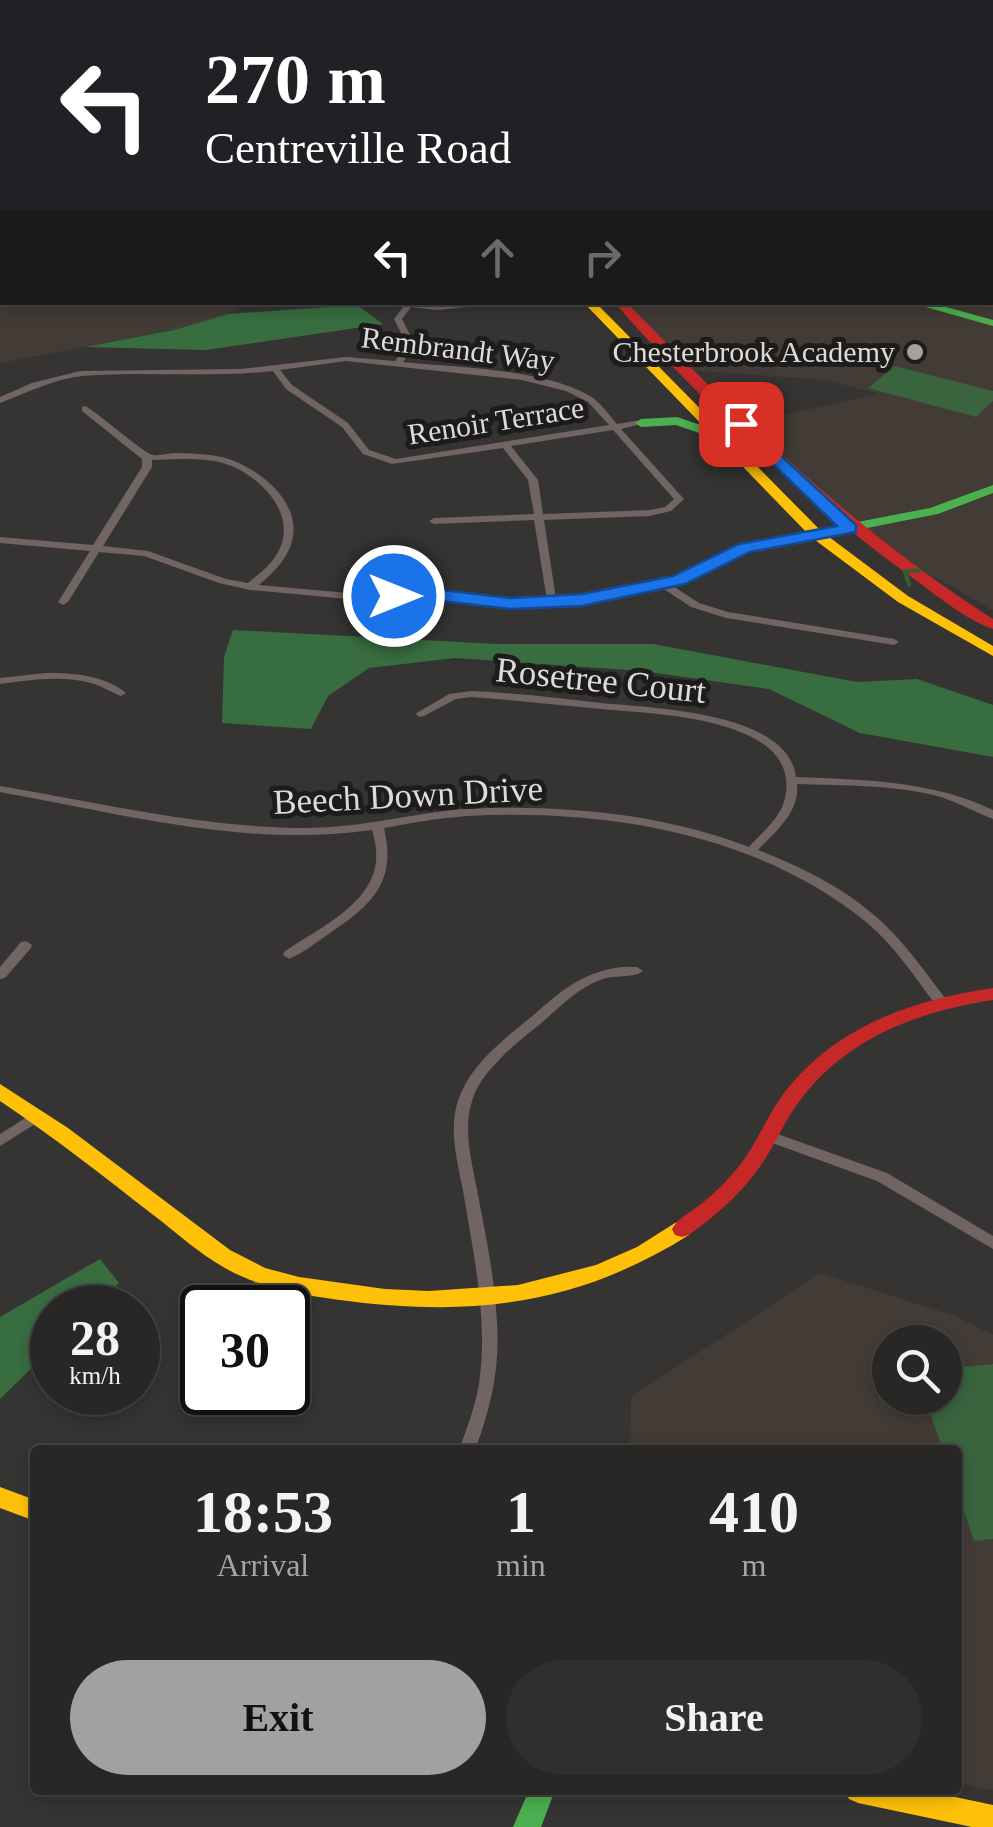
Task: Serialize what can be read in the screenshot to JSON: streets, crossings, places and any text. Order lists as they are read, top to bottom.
{
  "streets": {
    "street": [
      "Rembrandt Way",
      "Renoir Terrace",
      "Rosetree Court",
      "Beech Down Drive"
    ]
  },
  "crossings": [
    ["Rembrandt Way", "Renoir Terrace"]
  ],
  "places": ["Chesterbrook Academy"],
  "page": {
    "turn": ["270 m", "Centreville Road"],
    "speed": "28 km/h",
    "limit": "30",
    "eta": [
      "18:53",
      "Arrival",
      "1",
      "min",
      "410",
      "m"
    ],
    "buttons": ["Exit", "Share"]
  }
}
